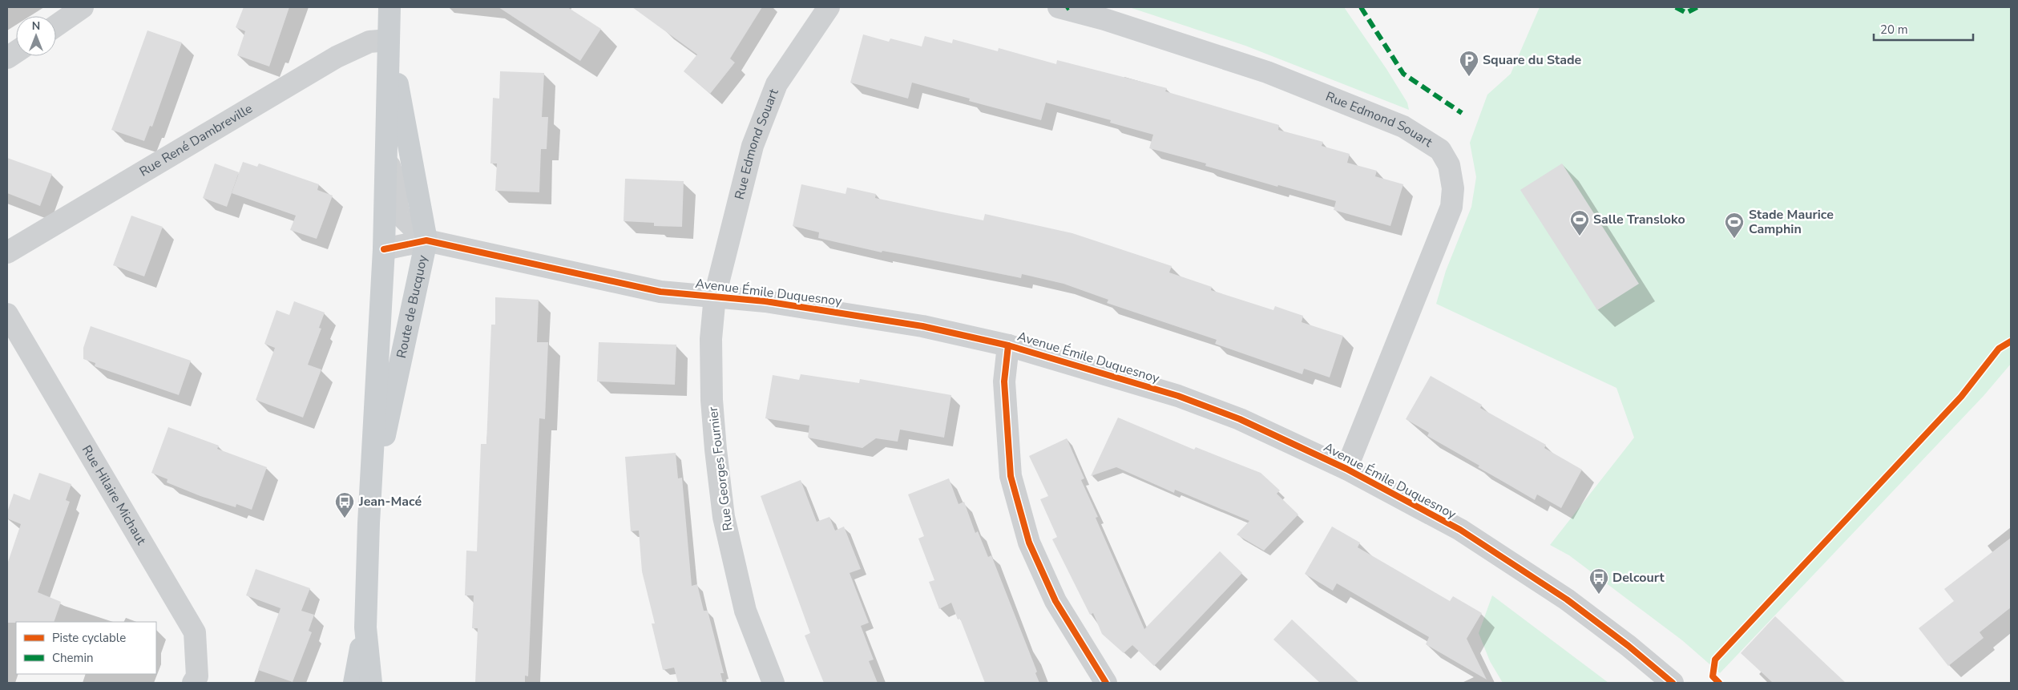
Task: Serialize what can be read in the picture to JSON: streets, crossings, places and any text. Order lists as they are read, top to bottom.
{
  "streets": {
    "main road": ["Route de Bucquoy"],
    "street": [
      "Rue Edmond Souart",
      "Rue René Dambreville",
      "Avenue Émile Duquesnoy",
      "Rue Georges Fournier",
      "Rue Hilaire Michaut"
    ]
  },
  "crossings": [
    ["Rue Edmond Souart", "Avenue Émile Duquesnoy"],
    ["Rue Edmond Souart", "Rue Georges Fournier"],
    ["Rue René Dambreville", "Route de Bucquoy"],
    ["Avenue Émile Duquesnoy", "Route de Bucquoy"],
    ["Avenue Émile Duquesnoy", "Rue Georges Fournier"]
  ],
  "places": {
    "parking": ["Square du Stade"],
    "sports": ["Salle Transloko", "Stade Maurice Camphin"],
    "bus stop": ["Jean-Macé", "Delcourt"]
  },
  "legend": ["Piste cyclable", "Chemin"],
  "scale_bar": "20 m",
  "north": "top"
}
